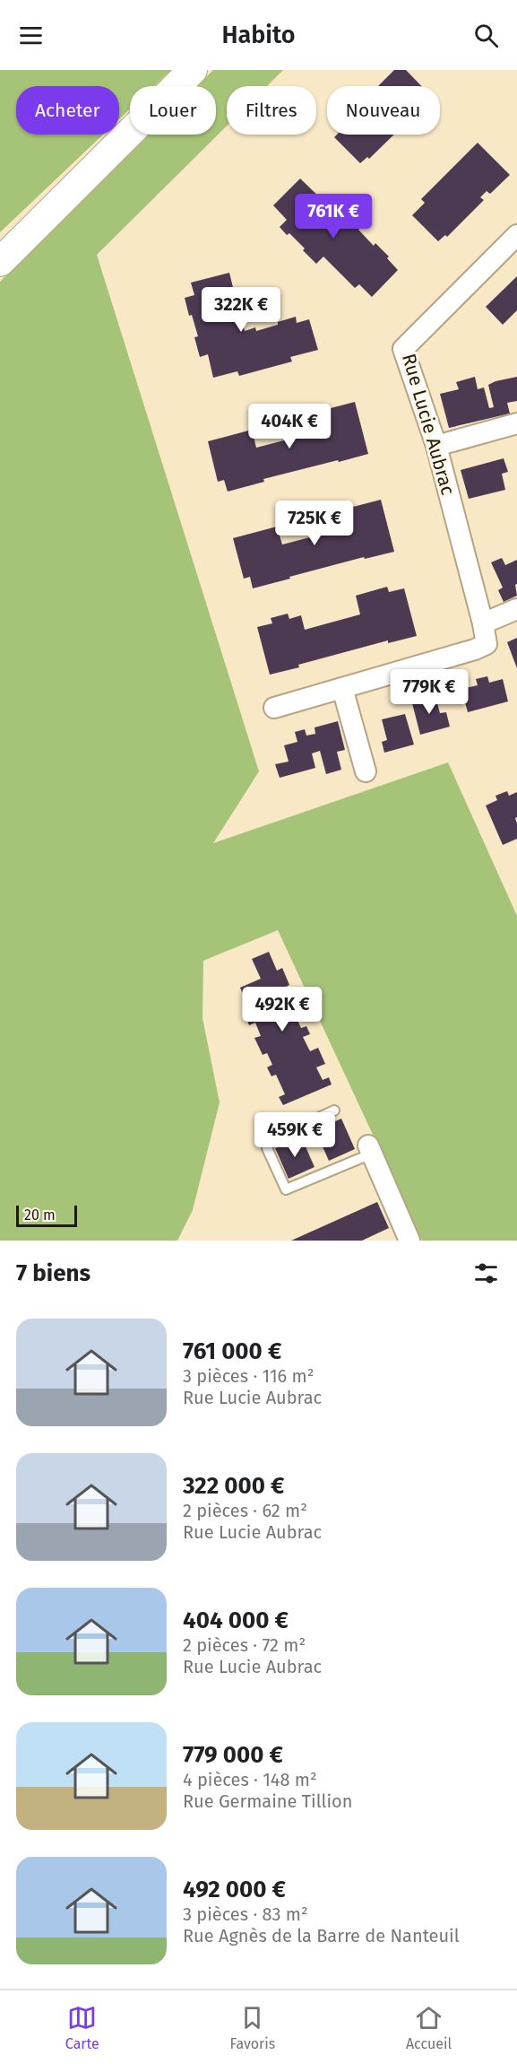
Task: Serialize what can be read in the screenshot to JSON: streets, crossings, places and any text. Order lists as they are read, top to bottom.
{
  "streets": {
    "street": ["Rue Lucie Aubrac"]
  },
  "scale_bar": "20 m",
  "page": {
    "header": "Habito",
    "chip": [
      "Acheter",
      "Louer",
      "Filtres",
      "Nouveau"
    ],
    "price": [
      "761K €",
      "322K €",
      "404K €",
      "725K €",
      "779K €",
      "492K €",
      "459K €"
    ],
    "scale": "20 m",
    "heading": "7 biens",
    "list": [
      {
        "name": "761 000 €",
        "note": "3 pièces · 116 m² · Rue Lucie Aubrac"
      },
      {
        "name": "322 000 €",
        "note": "2 pièces · 62 m² · Rue Lucie Aubrac"
      },
      {
        "name": "404 000 €",
        "note": "2 pièces · 72 m² · Rue Lucie Aubrac"
      },
      {
        "name": "779 000 €",
        "note": "4 pièces · 148 m² · Rue Germaine Tillion"
      },
      {
        "name": "492 000 €",
        "note": "3 pièces · 83 m² · Rue Agnès de la Barre de Nanteuil"
      }
    ],
    "tabs": ["Carte", "Favoris", "Accueil"]
  }
}
